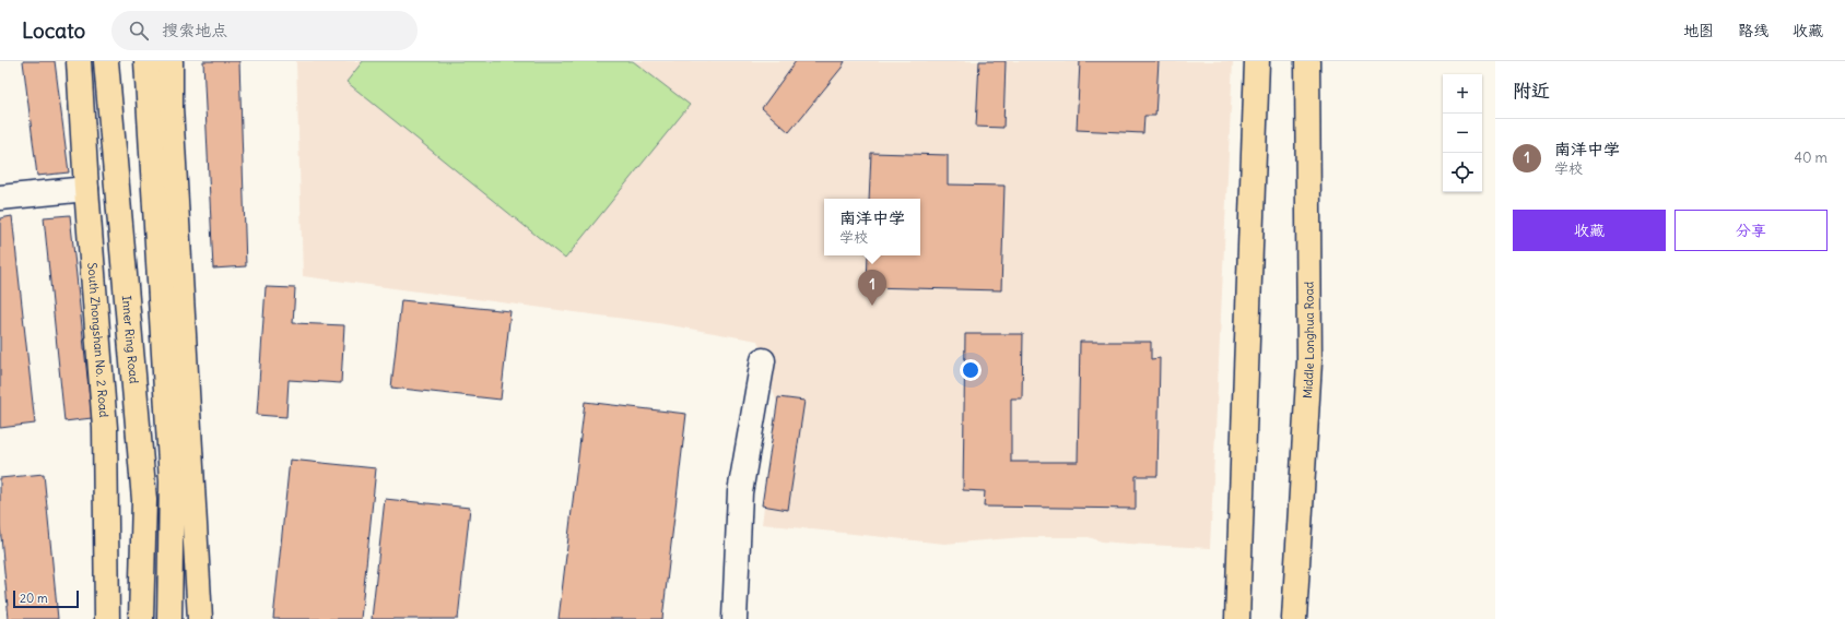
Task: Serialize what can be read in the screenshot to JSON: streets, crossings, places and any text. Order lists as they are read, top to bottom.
{
  "streets": {
    "main road": ["South Zhongshan No. 2 Road", "Inner Ring Road", "Middle Longhua Road"]
  },
  "scale_bar": "20 m",
  "page": {
    "header": "Locato",
    "search": "搜索地点",
    "nav": ["地图", "路线", "收藏"],
    "heading": "附近",
    "map_buttons": ["+", "−"],
    "list": [
      {
        "mark": "1",
        "name": "南洋中学",
        "note": "学校",
        "value": "40 m"
      }
    ],
    "buttons": ["收藏", "分享"],
    "popup": ["南洋中学", "学校"],
    "pins": "1",
    "scale": "20 m"
  }
}
